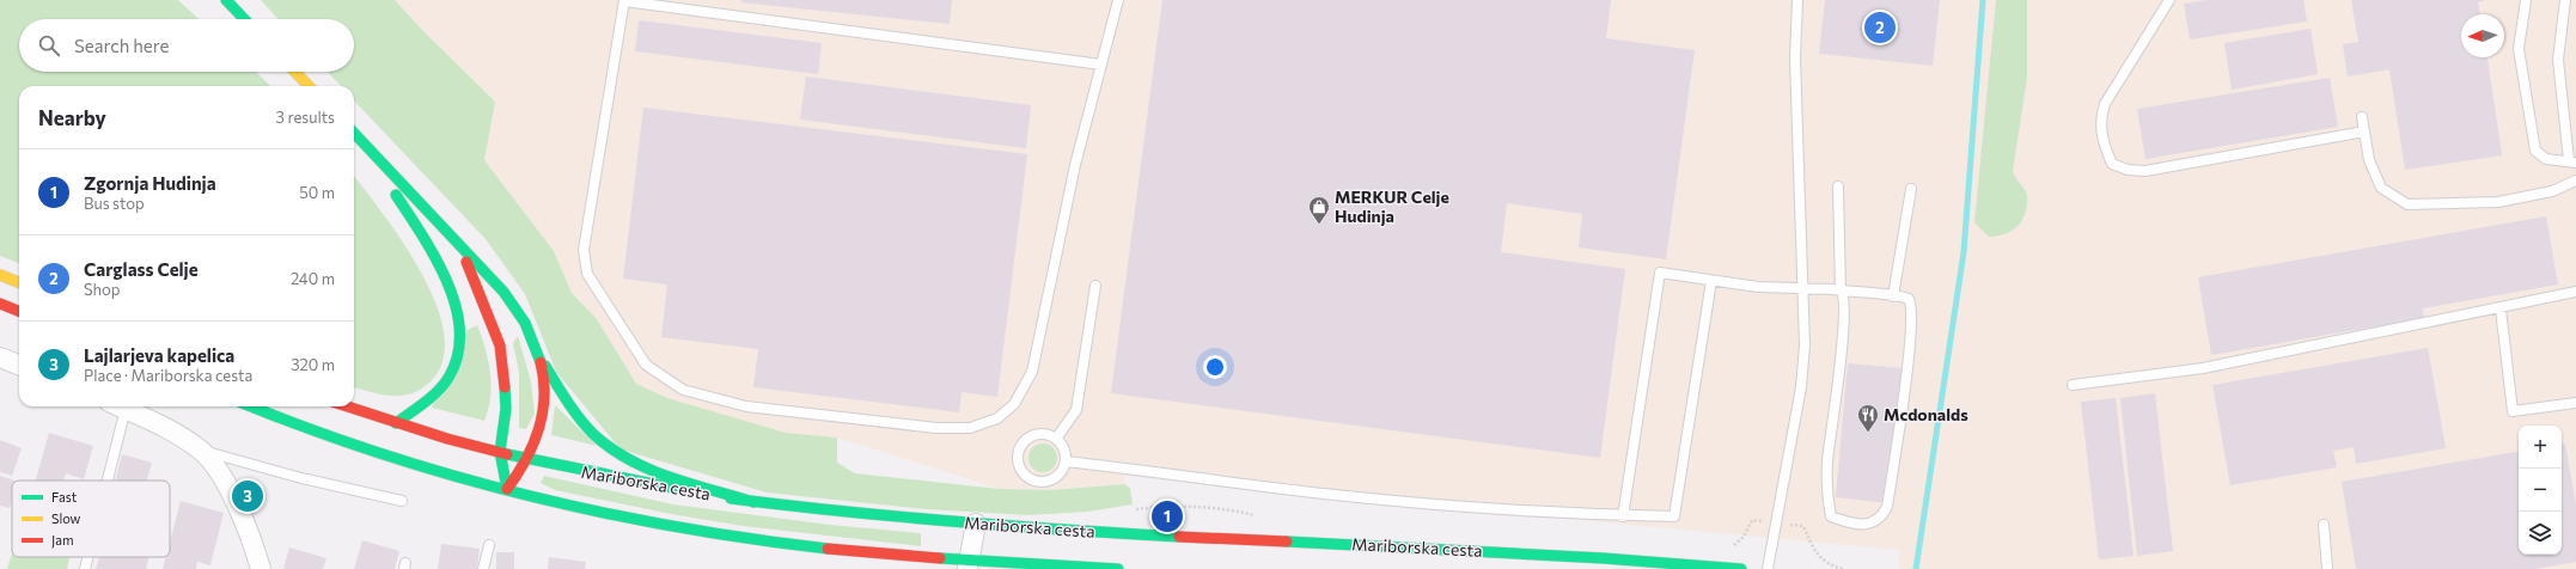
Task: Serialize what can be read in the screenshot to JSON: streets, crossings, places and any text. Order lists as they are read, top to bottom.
{
  "streets": {
    "main road": ["Mariborska cesta"]
  },
  "places": {
    "shop": ["MERKUR Celje Hudinja"],
    "restaurant": ["Mcdonalds"]
  },
  "legend": ["Fast", "Slow", "Jam"],
  "north": "left",
  "page": {
    "pins": ["2", "3", "1"],
    "search": "Search here",
    "heading": ["Nearby", "3 results"],
    "list": [
      {
        "mark": "1",
        "name": "Zgornja Hudinja",
        "note": "Bus stop",
        "value": "50 m"
      },
      {
        "mark": "2",
        "name": "Carglass Celje",
        "note": "Shop",
        "value": "240 m"
      },
      {
        "mark": "3",
        "name": "Lajlarjeva kapelica",
        "note": "Place · Mariborska cesta",
        "value": "320 m"
      }
    ],
    "map_buttons": ["+", "−"]
  }
}
